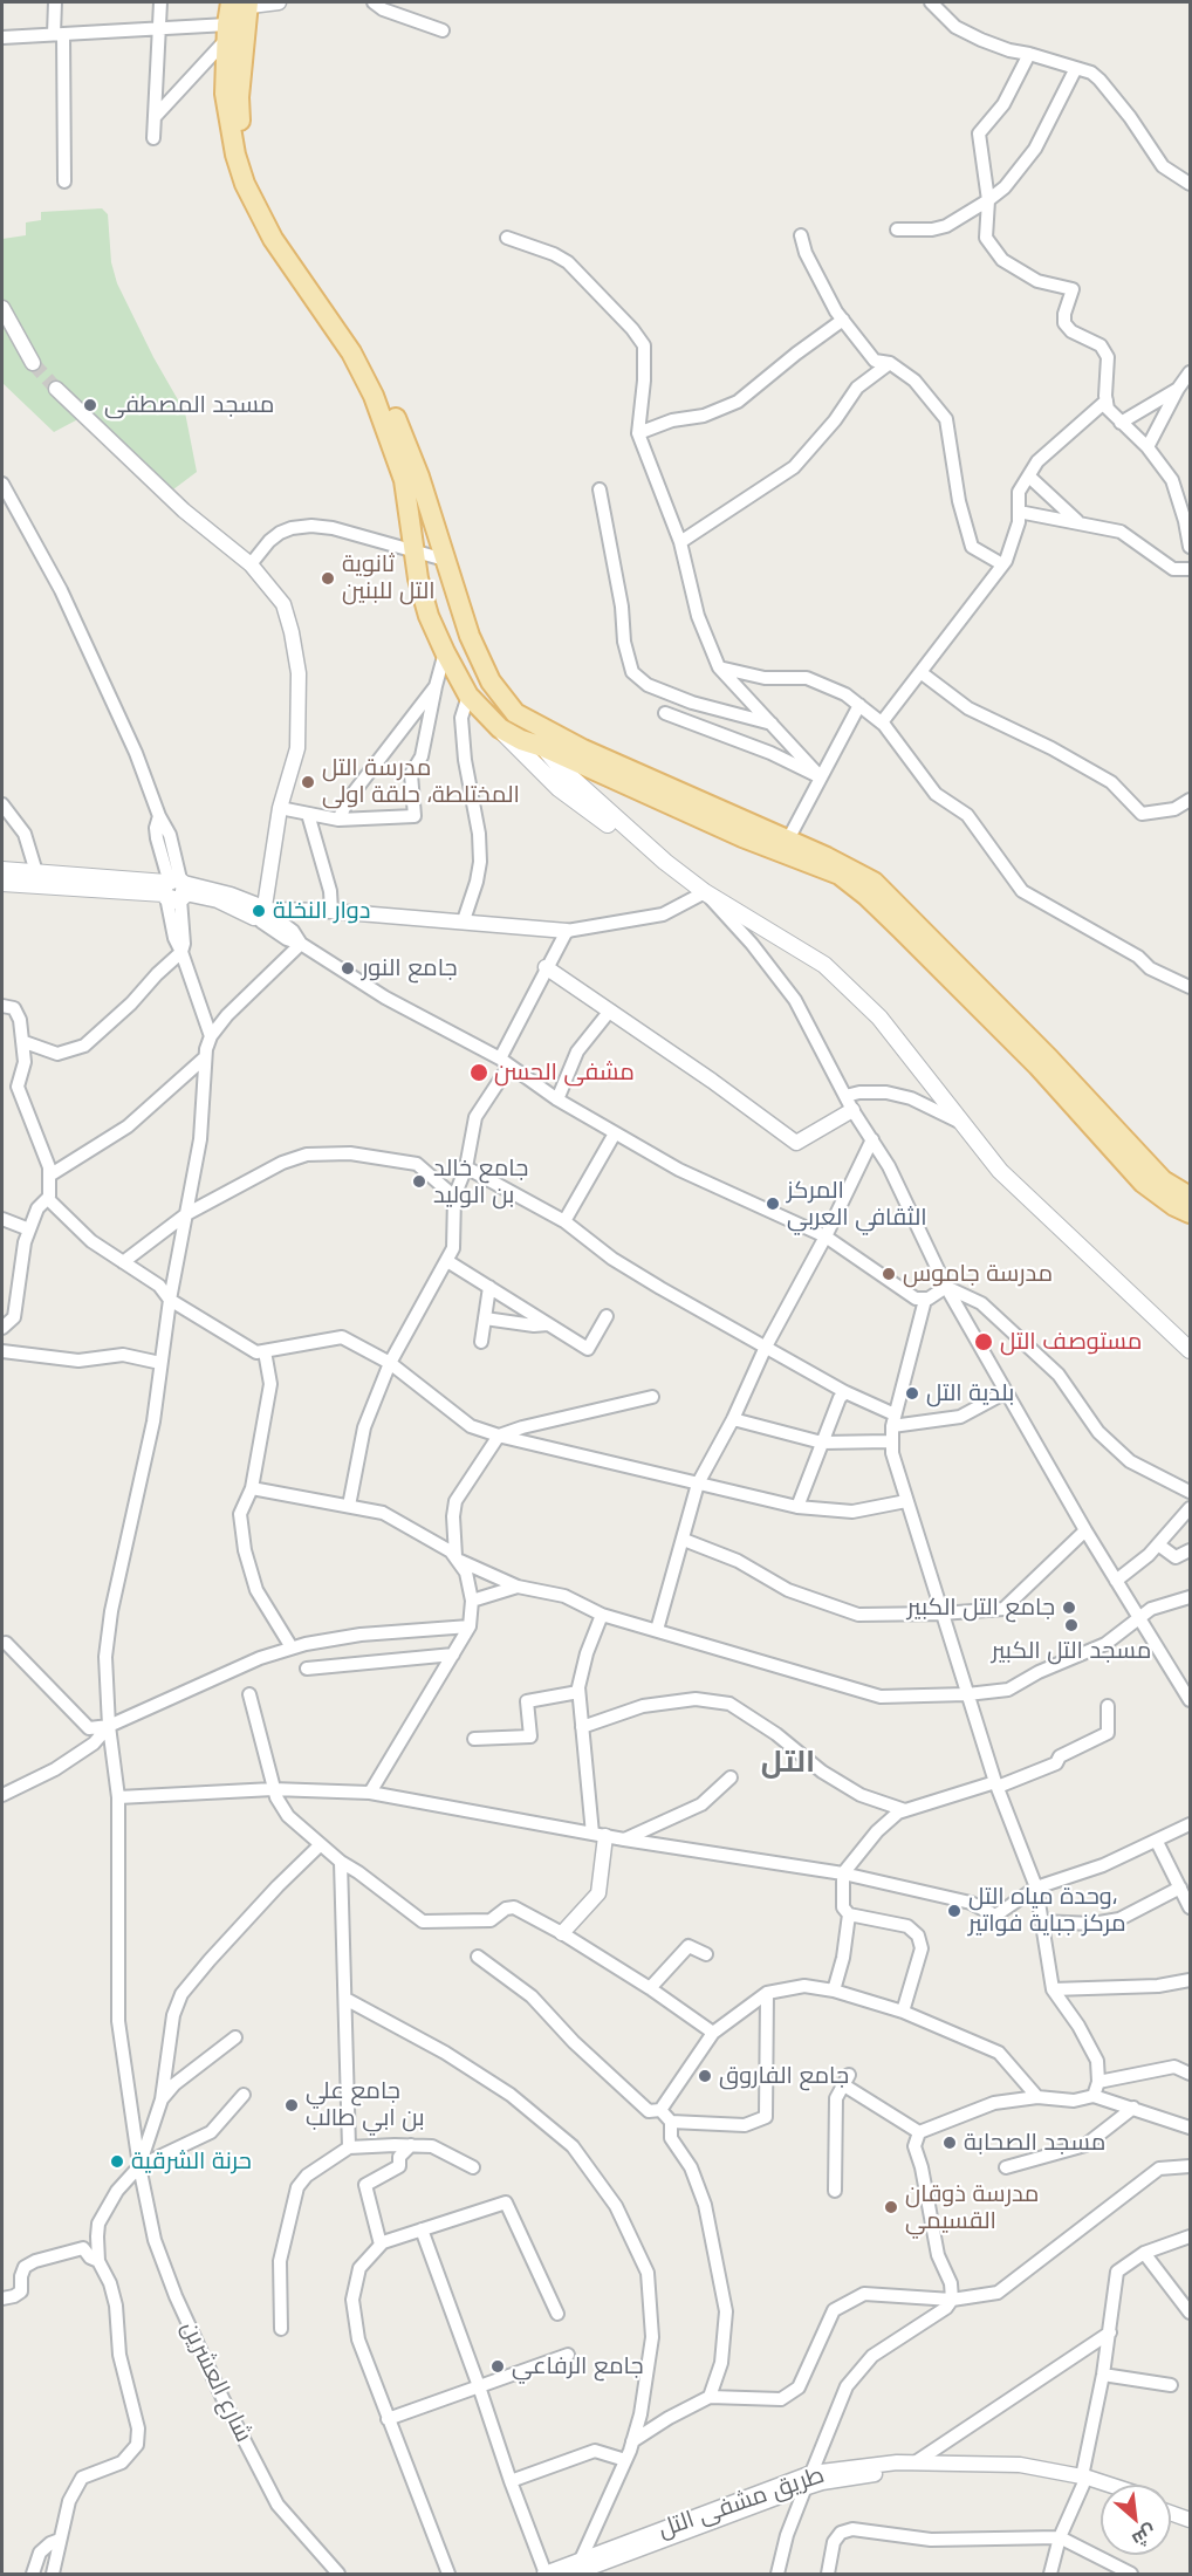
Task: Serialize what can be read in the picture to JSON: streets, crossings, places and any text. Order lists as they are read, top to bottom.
{
  "streets": {
    "street": ["شارع العشرين", "طريق مشفى التل"]
  },
  "districts": ["التل"],
  "places": [
    "مسجد المصطفى",
    "ثانوية التل للبنين",
    "مدرسة التل المختلطة، حلقة اولى",
    "دوار النخلة",
    "جامع النور",
    "مشفى الحسن",
    "جامع خالد بن الوليد",
    "المركز الثقافي العربي",
    "مدرسة جاموس",
    "مستوصف التل",
    "بلدية التل",
    "جامع التل الكبير",
    "مسجد التل الكبير",
    "وحدة مياه التل، مركز جباية فواتير",
    "جامع الفاروق",
    "جامع علي بن ابي طالب",
    "مسجد الصحابة",
    "حرنة الشرقية",
    "مدرسة ذوقان القسيمي",
    "جامع الرفاعي"
  ],
  "north": "bottom right"
}
